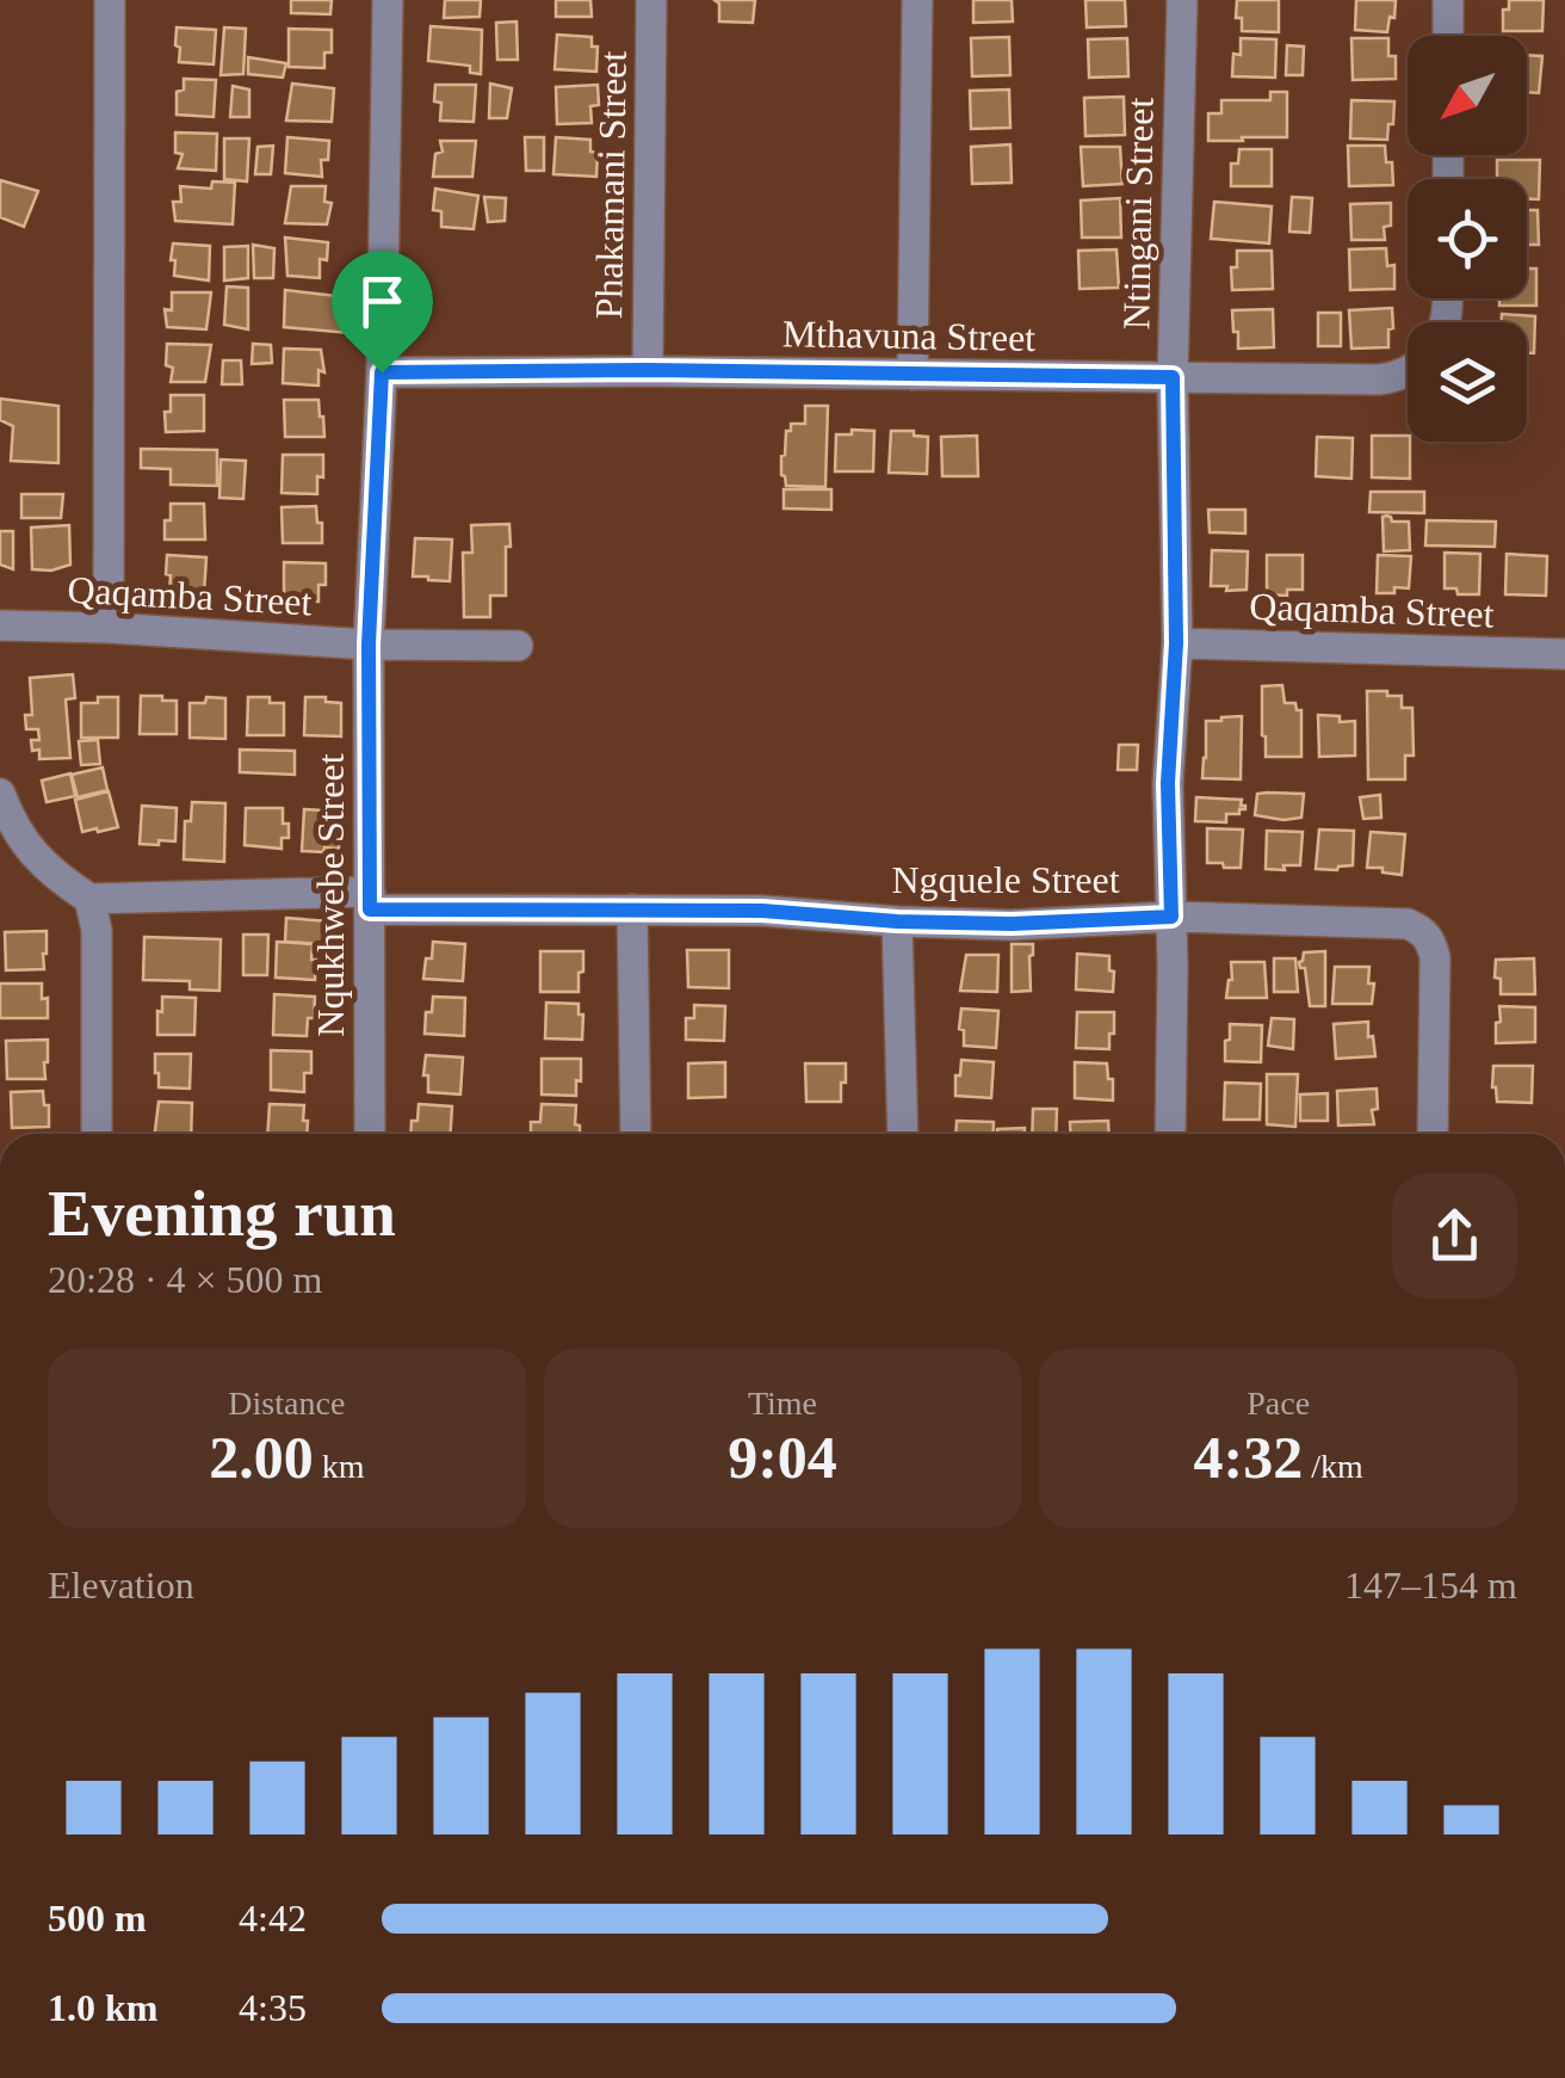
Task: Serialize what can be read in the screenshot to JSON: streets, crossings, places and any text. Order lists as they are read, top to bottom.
{
  "streets": {
    "street": [
      "Phakamani Street",
      "Ntingani Street",
      "Mthavuna Street",
      "Qaqamba Street",
      "Ngquele Street",
      "Nqukhwebe Street"
    ]
  },
  "crossings": [
    ["Phakamani Street", "Mthavuna Street"],
    ["Ntingani Street", "Mthavuna Street"],
    ["Ntingani Street", "Qaqamba Street"],
    ["Ntingani Street", "Ngquele Street"],
    ["Mthavuna Street", "Nqukhwebe Street"],
    ["Qaqamba Street", "Nqukhwebe Street"],
    ["Ngquele Street", "Nqukhwebe Street"]
  ],
  "north": "bottom left",
  "page": {
    "heading": ["Evening run", "20:28 · 4 × 500 m"],
    "stats": [
      ["Distance", "2.00 km"],
      ["Time", "9:04"],
      ["Pace", "4:32 /km"]
    ],
    "chart": ["Elevation", "147–154 m"],
    "list": [
      {
        "name": "500 m",
        "note": "4:42"
      },
      {
        "name": "1.0 km",
        "note": "4:35"
      }
    ]
  }
}
